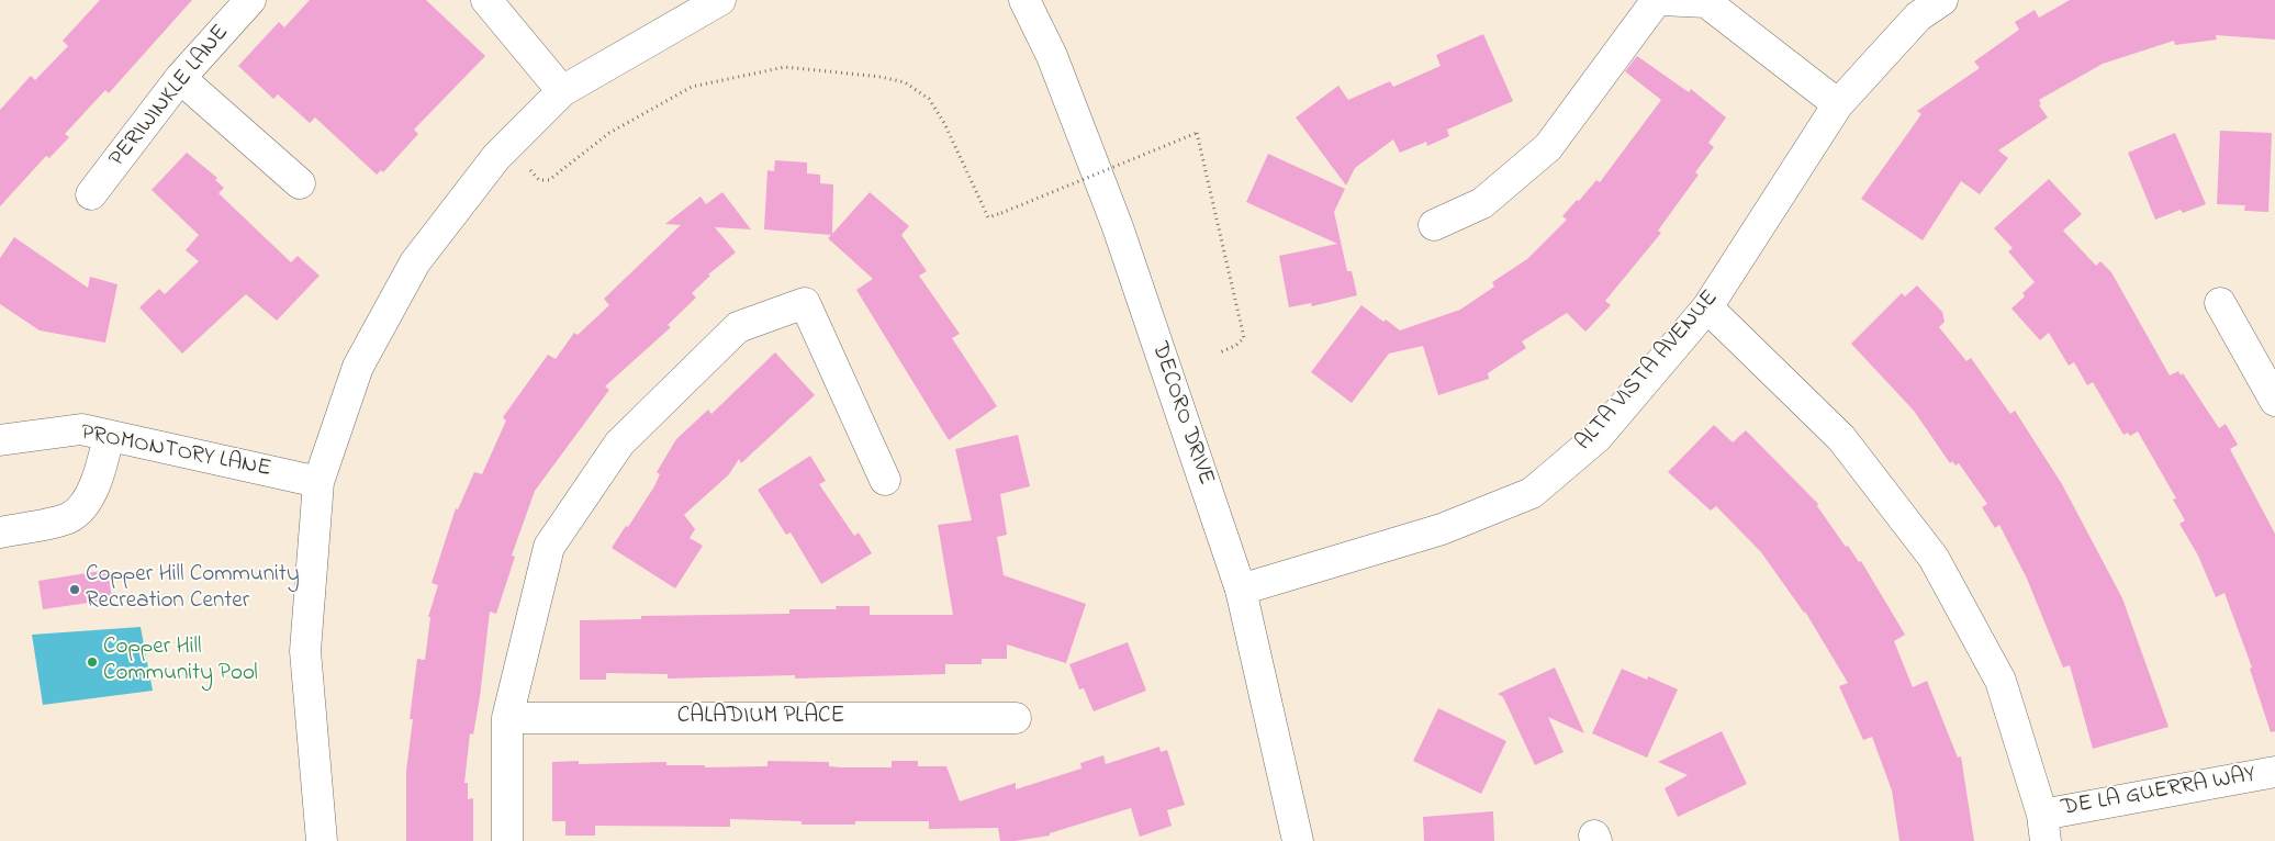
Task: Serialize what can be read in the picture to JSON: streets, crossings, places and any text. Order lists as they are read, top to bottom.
{
  "streets": {
    "street": [
      "PERIWINKLE LANE",
      "ALTA VISTA AVENUE",
      "DECORO DRIVE",
      "PROMONTORY LANE",
      "CALADIUM PLACE",
      "DE LA GUERRA WAY"
    ]
  },
  "crossings": [
    ["ALTA VISTA AVENUE", "DECORO DRIVE"]
  ],
  "places": ["Copper Hill Community Recreation Center", "Copper Hill Community Pool"]
}
